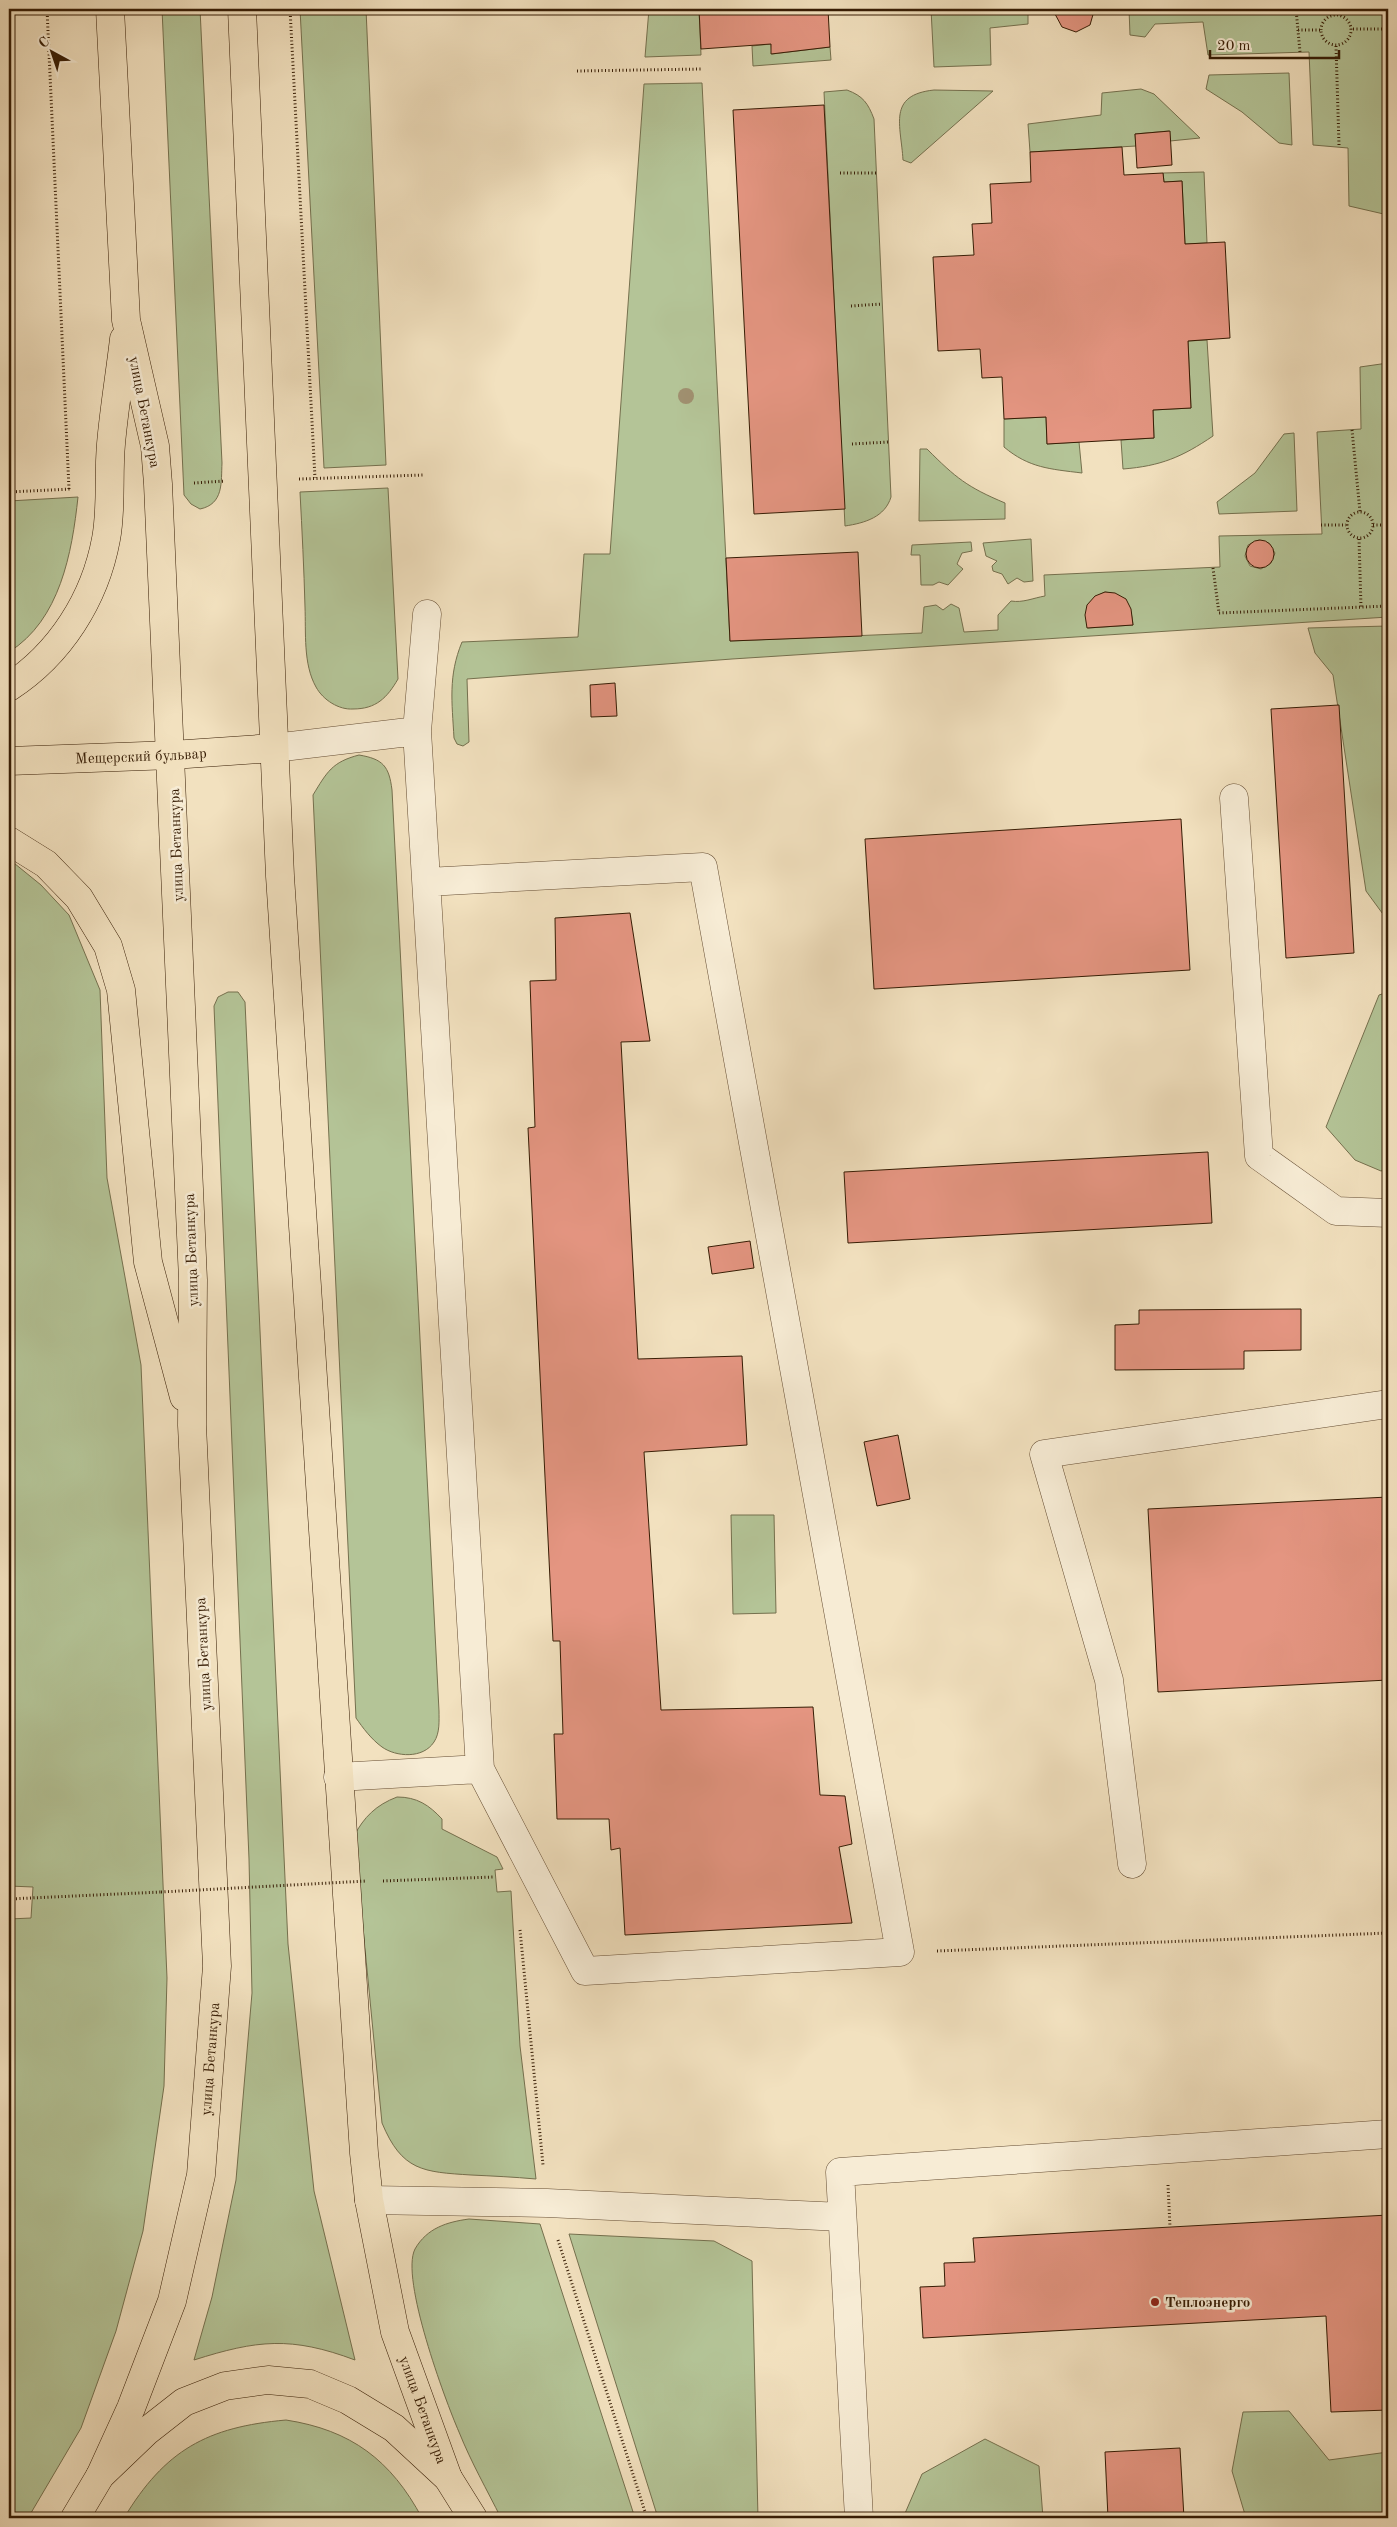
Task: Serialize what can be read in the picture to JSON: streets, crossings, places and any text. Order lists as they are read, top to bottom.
{
  "streets": {
    "main road": ["улица Бетанкура", "Мещерский бульвар"]
  },
  "crossings": [
    ["улица Бетанкура", "Мещерский бульвар"]
  ],
  "places": ["Теплоэнерго"],
  "scale_bar": "20 m",
  "north": "top left"
}
